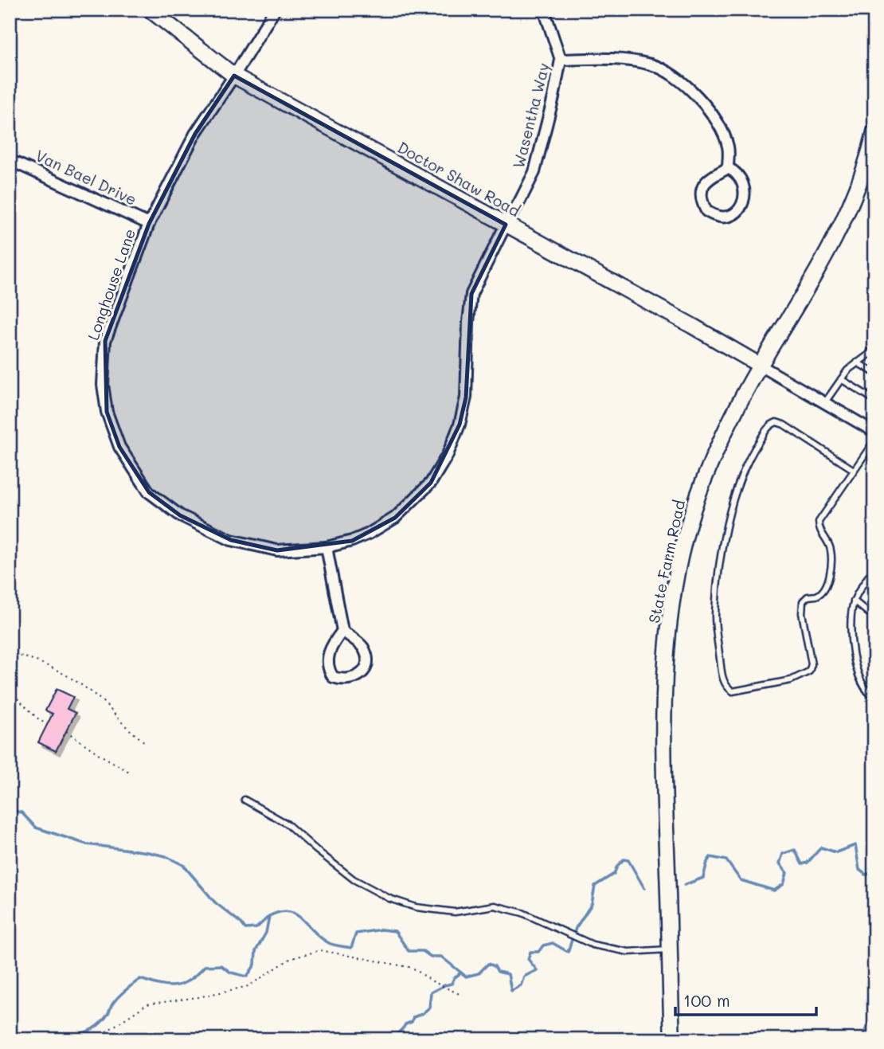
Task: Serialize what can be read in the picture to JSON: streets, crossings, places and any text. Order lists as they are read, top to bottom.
{
  "streets": {
    "main road": ["Doctor Shaw Road", "State Farm Road"],
    "street": ["Wasentha Way", "Van Bael Drive", "Longhouse Lane"]
  },
  "crossings": [
    ["Wasentha Way", "Doctor Shaw Road"],
    ["Wasentha Way", "Longhouse Lane"],
    ["Van Bael Drive", "Longhouse Lane"],
    ["Doctor Shaw Road", "Longhouse Lane"],
    ["Doctor Shaw Road", "State Farm Road"]
  ],
  "scale_bar": "100 m"
}
